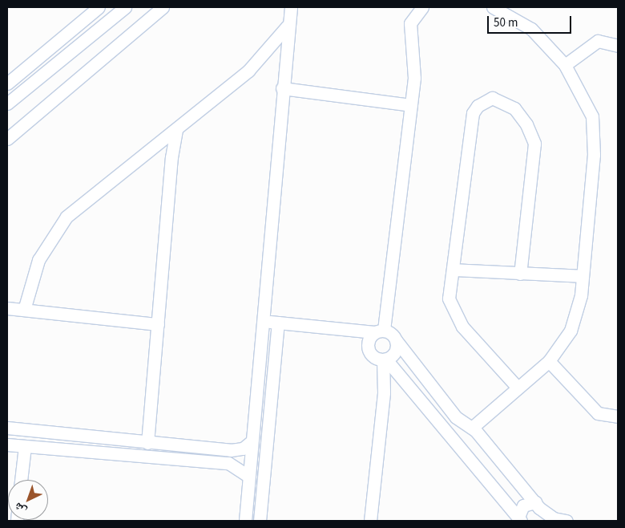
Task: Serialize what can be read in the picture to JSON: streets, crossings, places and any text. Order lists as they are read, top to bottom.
{
  "scale_bar": "50 m",
  "north": "bottom left"
}
